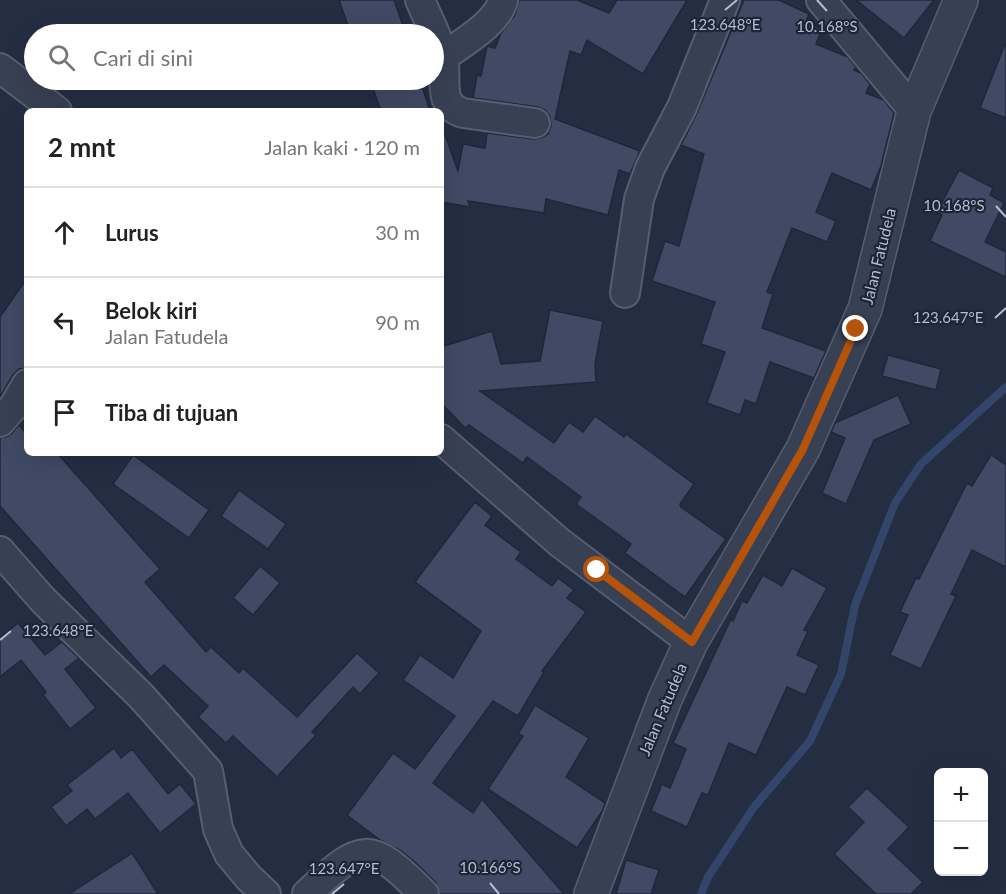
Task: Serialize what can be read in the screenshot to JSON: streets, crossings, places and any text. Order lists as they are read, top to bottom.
{
  "streets": {
    "street": ["Jalan Fatudela"]
  },
  "page": {
    "search": "Cari di sini",
    "heading": ["2 mnt", "Jalan kaki · 120 m"],
    "list": [
      ["Lurus", "30 m"],
      ["Belok kiri", "Jalan Fatudela", "90 m"],
      "Tiba di tujuan"
    ],
    "map_buttons": ["+", "−"]
  },
  "coordinates": [
    "123.648°E",
    "10.168°S",
    "123.647°E",
    "10.166°S"
  ]
}
